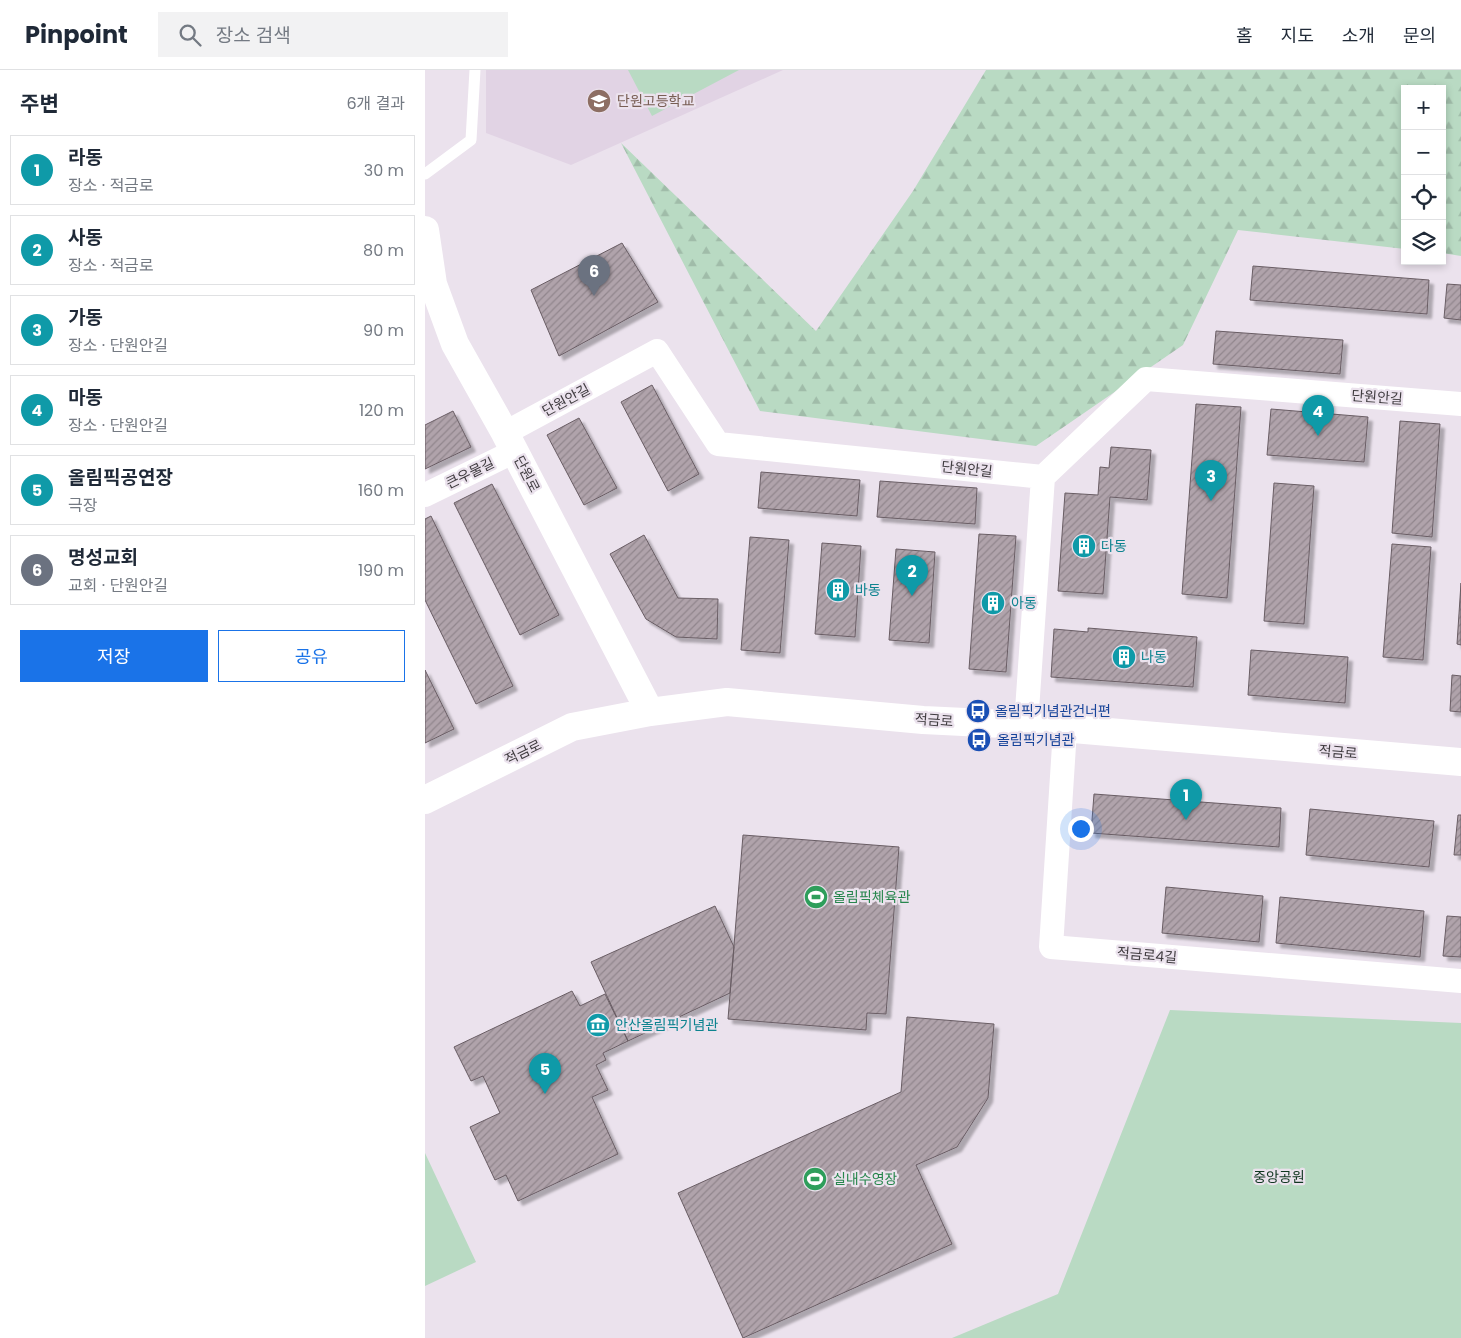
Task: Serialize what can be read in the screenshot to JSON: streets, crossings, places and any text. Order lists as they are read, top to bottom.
{
  "streets": {
    "street": [
      "단원안길",
      "큰우물길",
      "단원로",
      "적금로",
      "적금로4길"
    ]
  },
  "crossings": [
    ["단원안길", "큰우물길"],
    ["단원안길", "단원로"],
    ["큰우물길", "단원로"],
    ["단원로", "적금로"],
    ["적금로", "적금로4길"]
  ],
  "parks": ["중앙공원"],
  "places": {
    "school or university": ["단원고등학교"],
    "building": [
      "다동",
      "바동",
      "아동",
      "나동"
    ],
    "bus stop": ["올림픽기념관건너편", "올림픽기념관"],
    "sports": ["올림픽체육관", "실내수영장"],
    "museum": ["안산올림픽기념관"]
  },
  "page": {
    "header": "Pinpoint",
    "search": "장소 검색",
    "nav": [
      "홈",
      "지도",
      "소개",
      "문의"
    ],
    "heading": ["주변", "6개 결과"],
    "map_buttons": ["+", "−"],
    "list": [
      {
        "mark": "1",
        "name": "라동",
        "note": "장소 · 적금로",
        "value": "30 m"
      },
      {
        "mark": "2",
        "name": "사동",
        "note": "장소 · 적금로",
        "value": "80 m"
      },
      {
        "mark": "3",
        "name": "가동",
        "note": "장소 · 단원안길",
        "value": "90 m"
      },
      {
        "mark": "4",
        "name": "마동",
        "note": "장소 · 단원안길",
        "value": "120 m"
      },
      {
        "mark": "5",
        "name": "올림픽공연장",
        "note": "극장",
        "value": "160 m"
      },
      {
        "mark": "6",
        "name": "명성교회",
        "note": "교회 · 단원안길",
        "value": "190 m"
      }
    ],
    "pins": [
      "6",
      "4",
      "3",
      "2",
      "1",
      "5"
    ],
    "buttons": ["저장", "공유"]
  }
}
